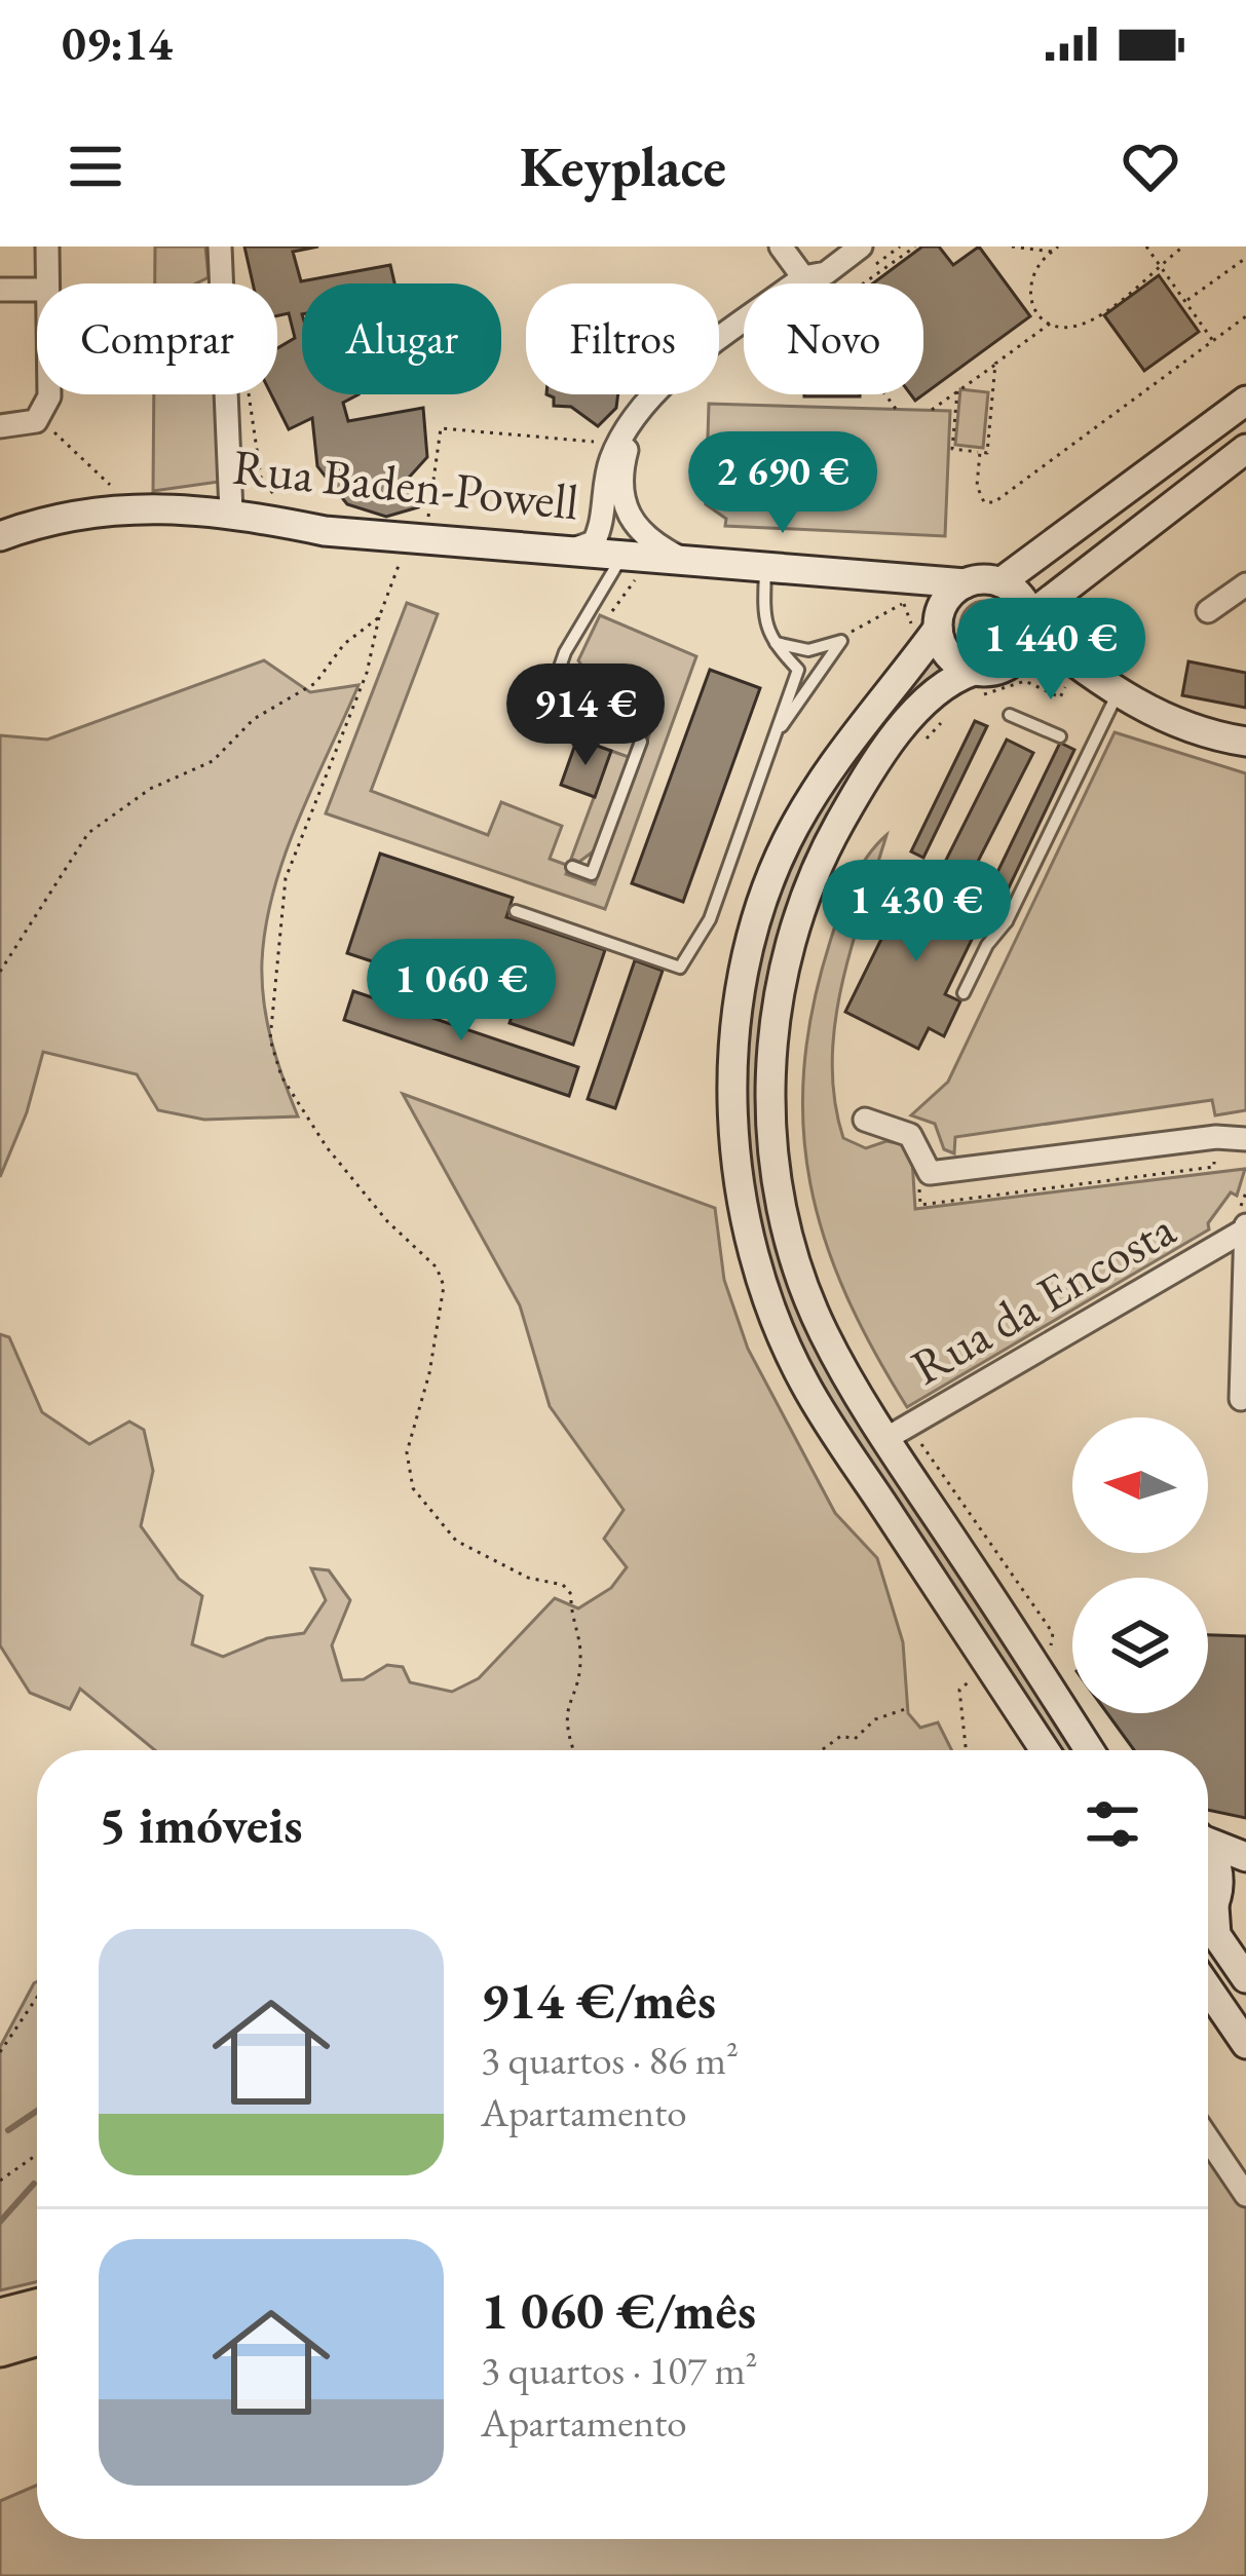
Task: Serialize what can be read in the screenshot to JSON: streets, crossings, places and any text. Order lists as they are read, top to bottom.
{
  "streets": {
    "main road": ["Rua Baden-Powell"],
    "street": ["Rua da Encosta"]
  },
  "north": "left",
  "page": {
    "status": "09:14",
    "header": "Keyplace",
    "chip": [
      "Comprar",
      "Alugar",
      "Filtros",
      "Novo"
    ],
    "price": [
      "2 690 €",
      "1 440 €",
      "914 €",
      "1 430 €",
      "1 060 €"
    ],
    "heading": "5 imóveis",
    "list": [
      {
        "name": "914 €/mês",
        "note": "3 quartos · 86 m² · Apartamento"
      },
      {
        "name": "1 060 €/mês",
        "note": "3 quartos · 107 m² · Apartamento"
      }
    ]
  }
}
